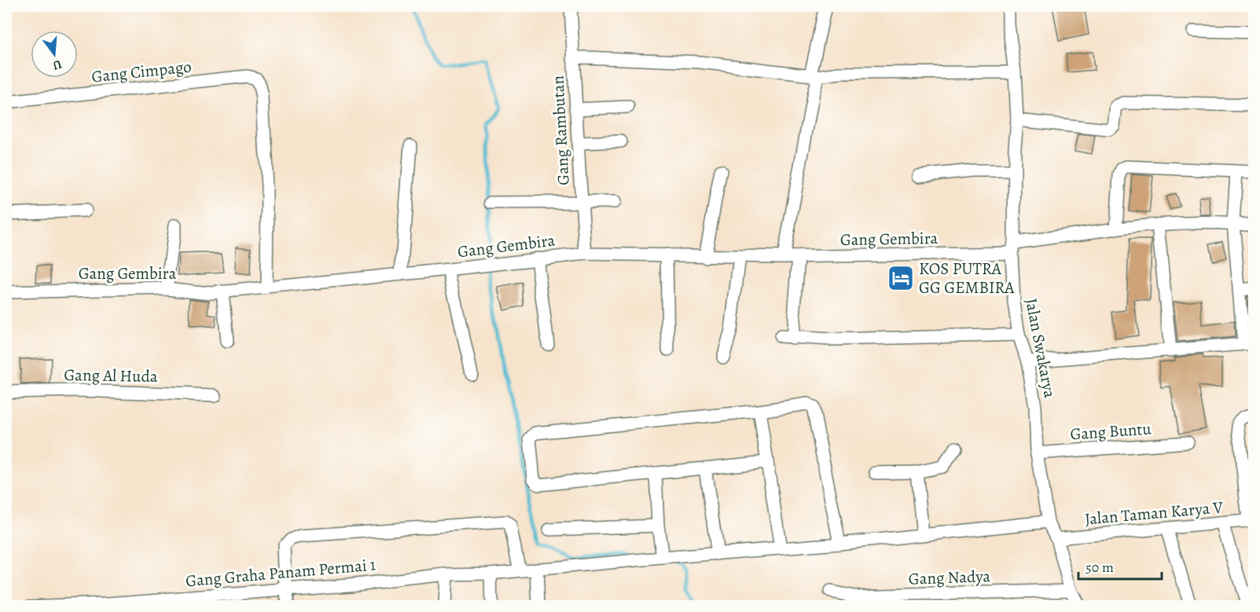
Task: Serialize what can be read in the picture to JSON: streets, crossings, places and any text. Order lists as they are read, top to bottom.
{
  "streets": {
    "street": [
      "Gang Cimpago",
      "Gang Rambutan",
      "Gang Gembira",
      "Jalan Swakarya",
      "Gang Al Huda",
      "Gang Buntu",
      "Jalan Taman Karya V",
      "Gang Graha Panam Permai 1",
      "Gang Nadya"
    ]
  },
  "crossings": [
    ["Gang Cimpago", "Gang Gembira"],
    ["Gang Rambutan", "Gang Gembira"],
    ["Gang Gembira", "Jalan Swakarya"],
    ["Jalan Swakarya", "Gang Buntu"],
    ["Jalan Swakarya", "Jalan Taman Karya V"],
    ["Jalan Swakarya", "Gang Graha Panam Permai 1"],
    ["Jalan Swakarya", "Gang Nadya"]
  ],
  "places": {
    "hotel": ["KOS PUTRA GG GEMBIRA"]
  },
  "scale_bar": "50 m",
  "north": "bottom"
}
